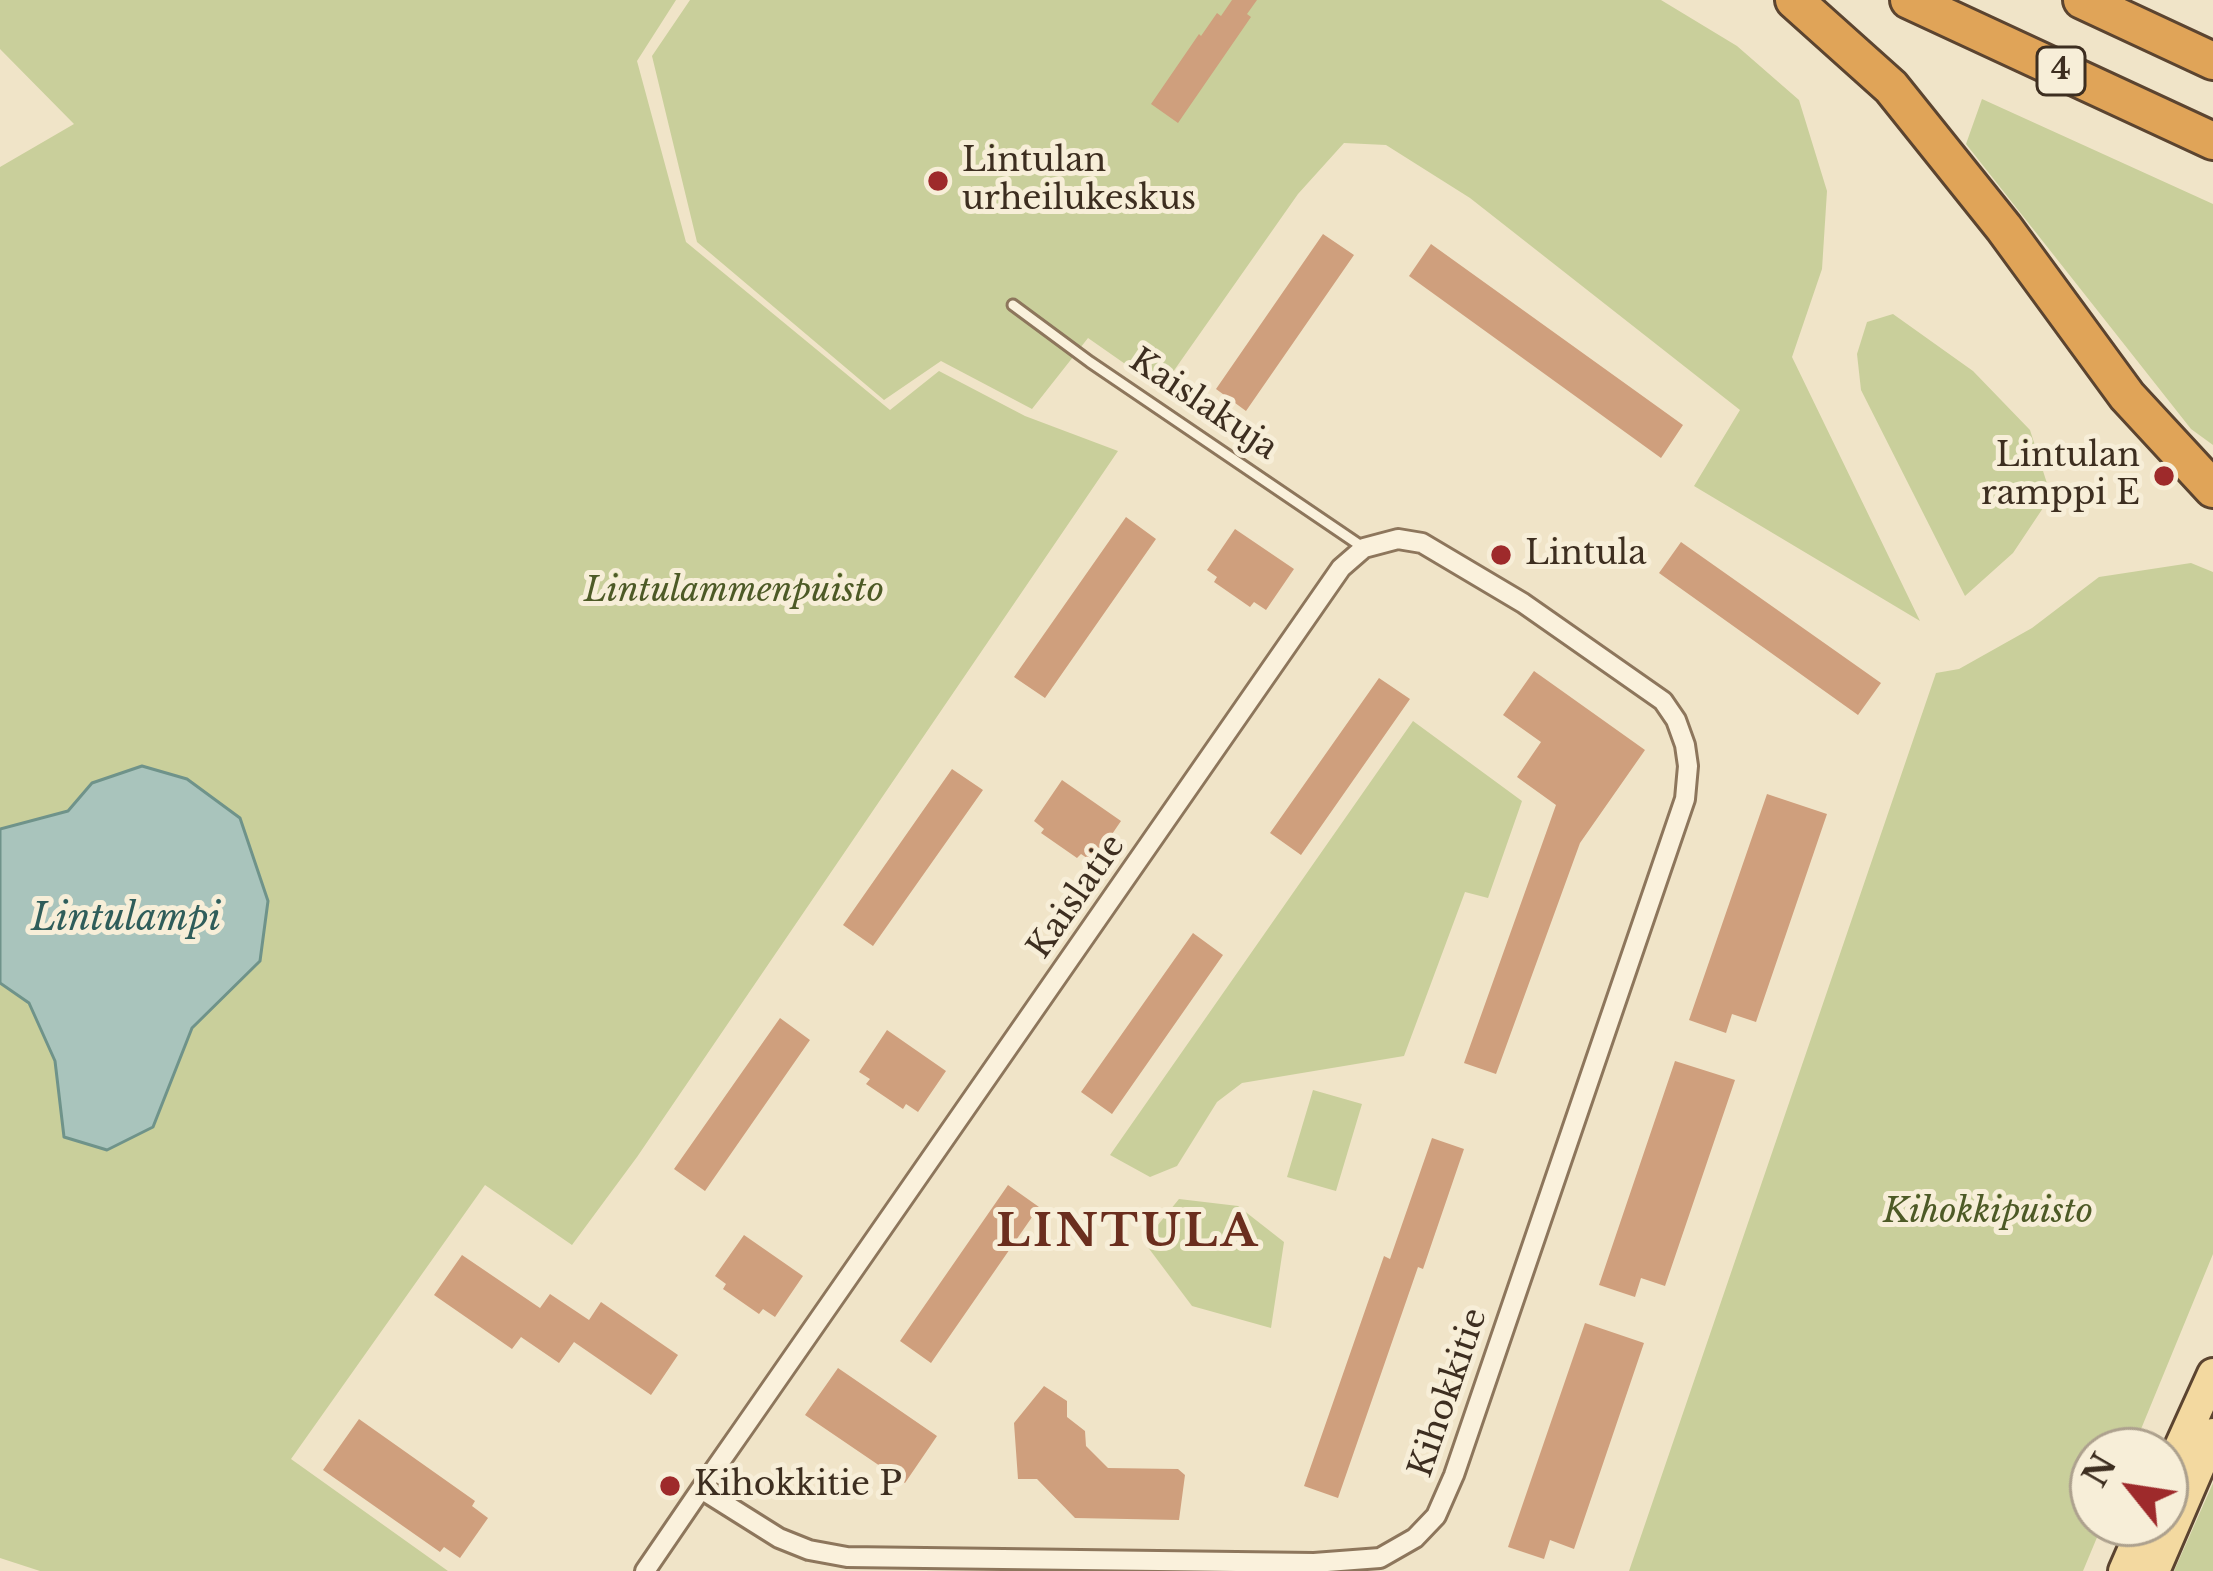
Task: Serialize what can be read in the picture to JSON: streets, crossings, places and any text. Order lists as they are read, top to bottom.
{
  "streets": {
    "highway": ["4"],
    "street": ["Kaislatie", "Kihokkitie"],
    "lane": ["Kaislakuja"]
  },
  "crossings": [
    ["Kaislakuja", "Kaislatie"],
    ["Kaislakuja", "Kihokkitie"],
    ["Kaislatie", "Kihokkitie"]
  ],
  "districts": ["LINTULA"],
  "water": ["Lintulampi"],
  "parks": ["Lintulammenpuisto", "Kihokkipuisto"],
  "places": [
    "Lintulan urheilukeskus",
    "Lintulan ramppi E",
    "Lintula",
    "Kihokkitie P"
  ],
  "north": "top left"
}
